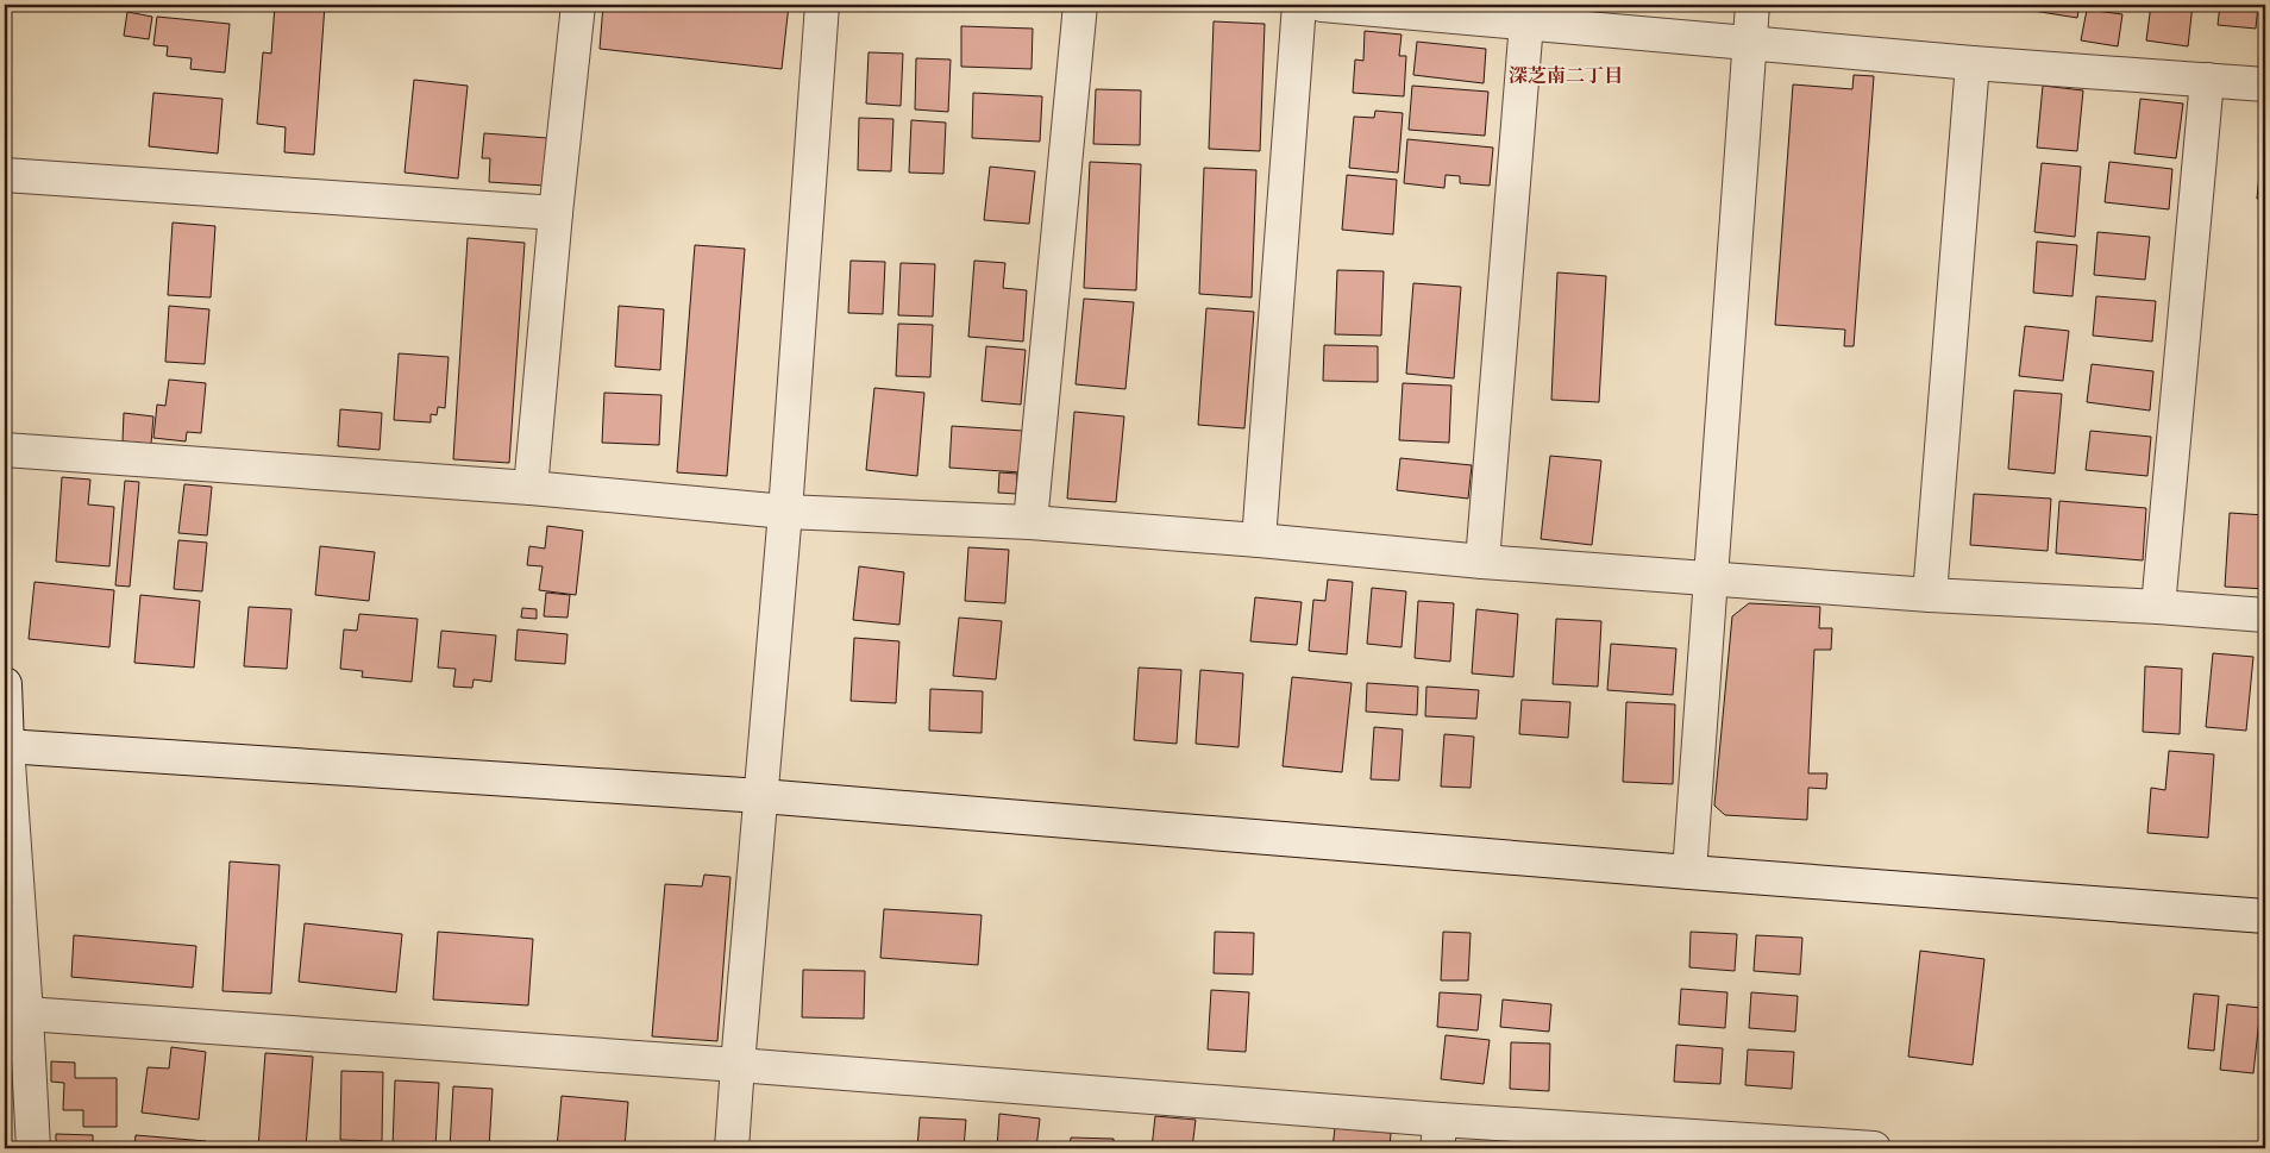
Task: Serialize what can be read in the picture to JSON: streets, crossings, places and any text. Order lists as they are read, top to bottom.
{
  "districts": ["深芝南二丁目"]
}
